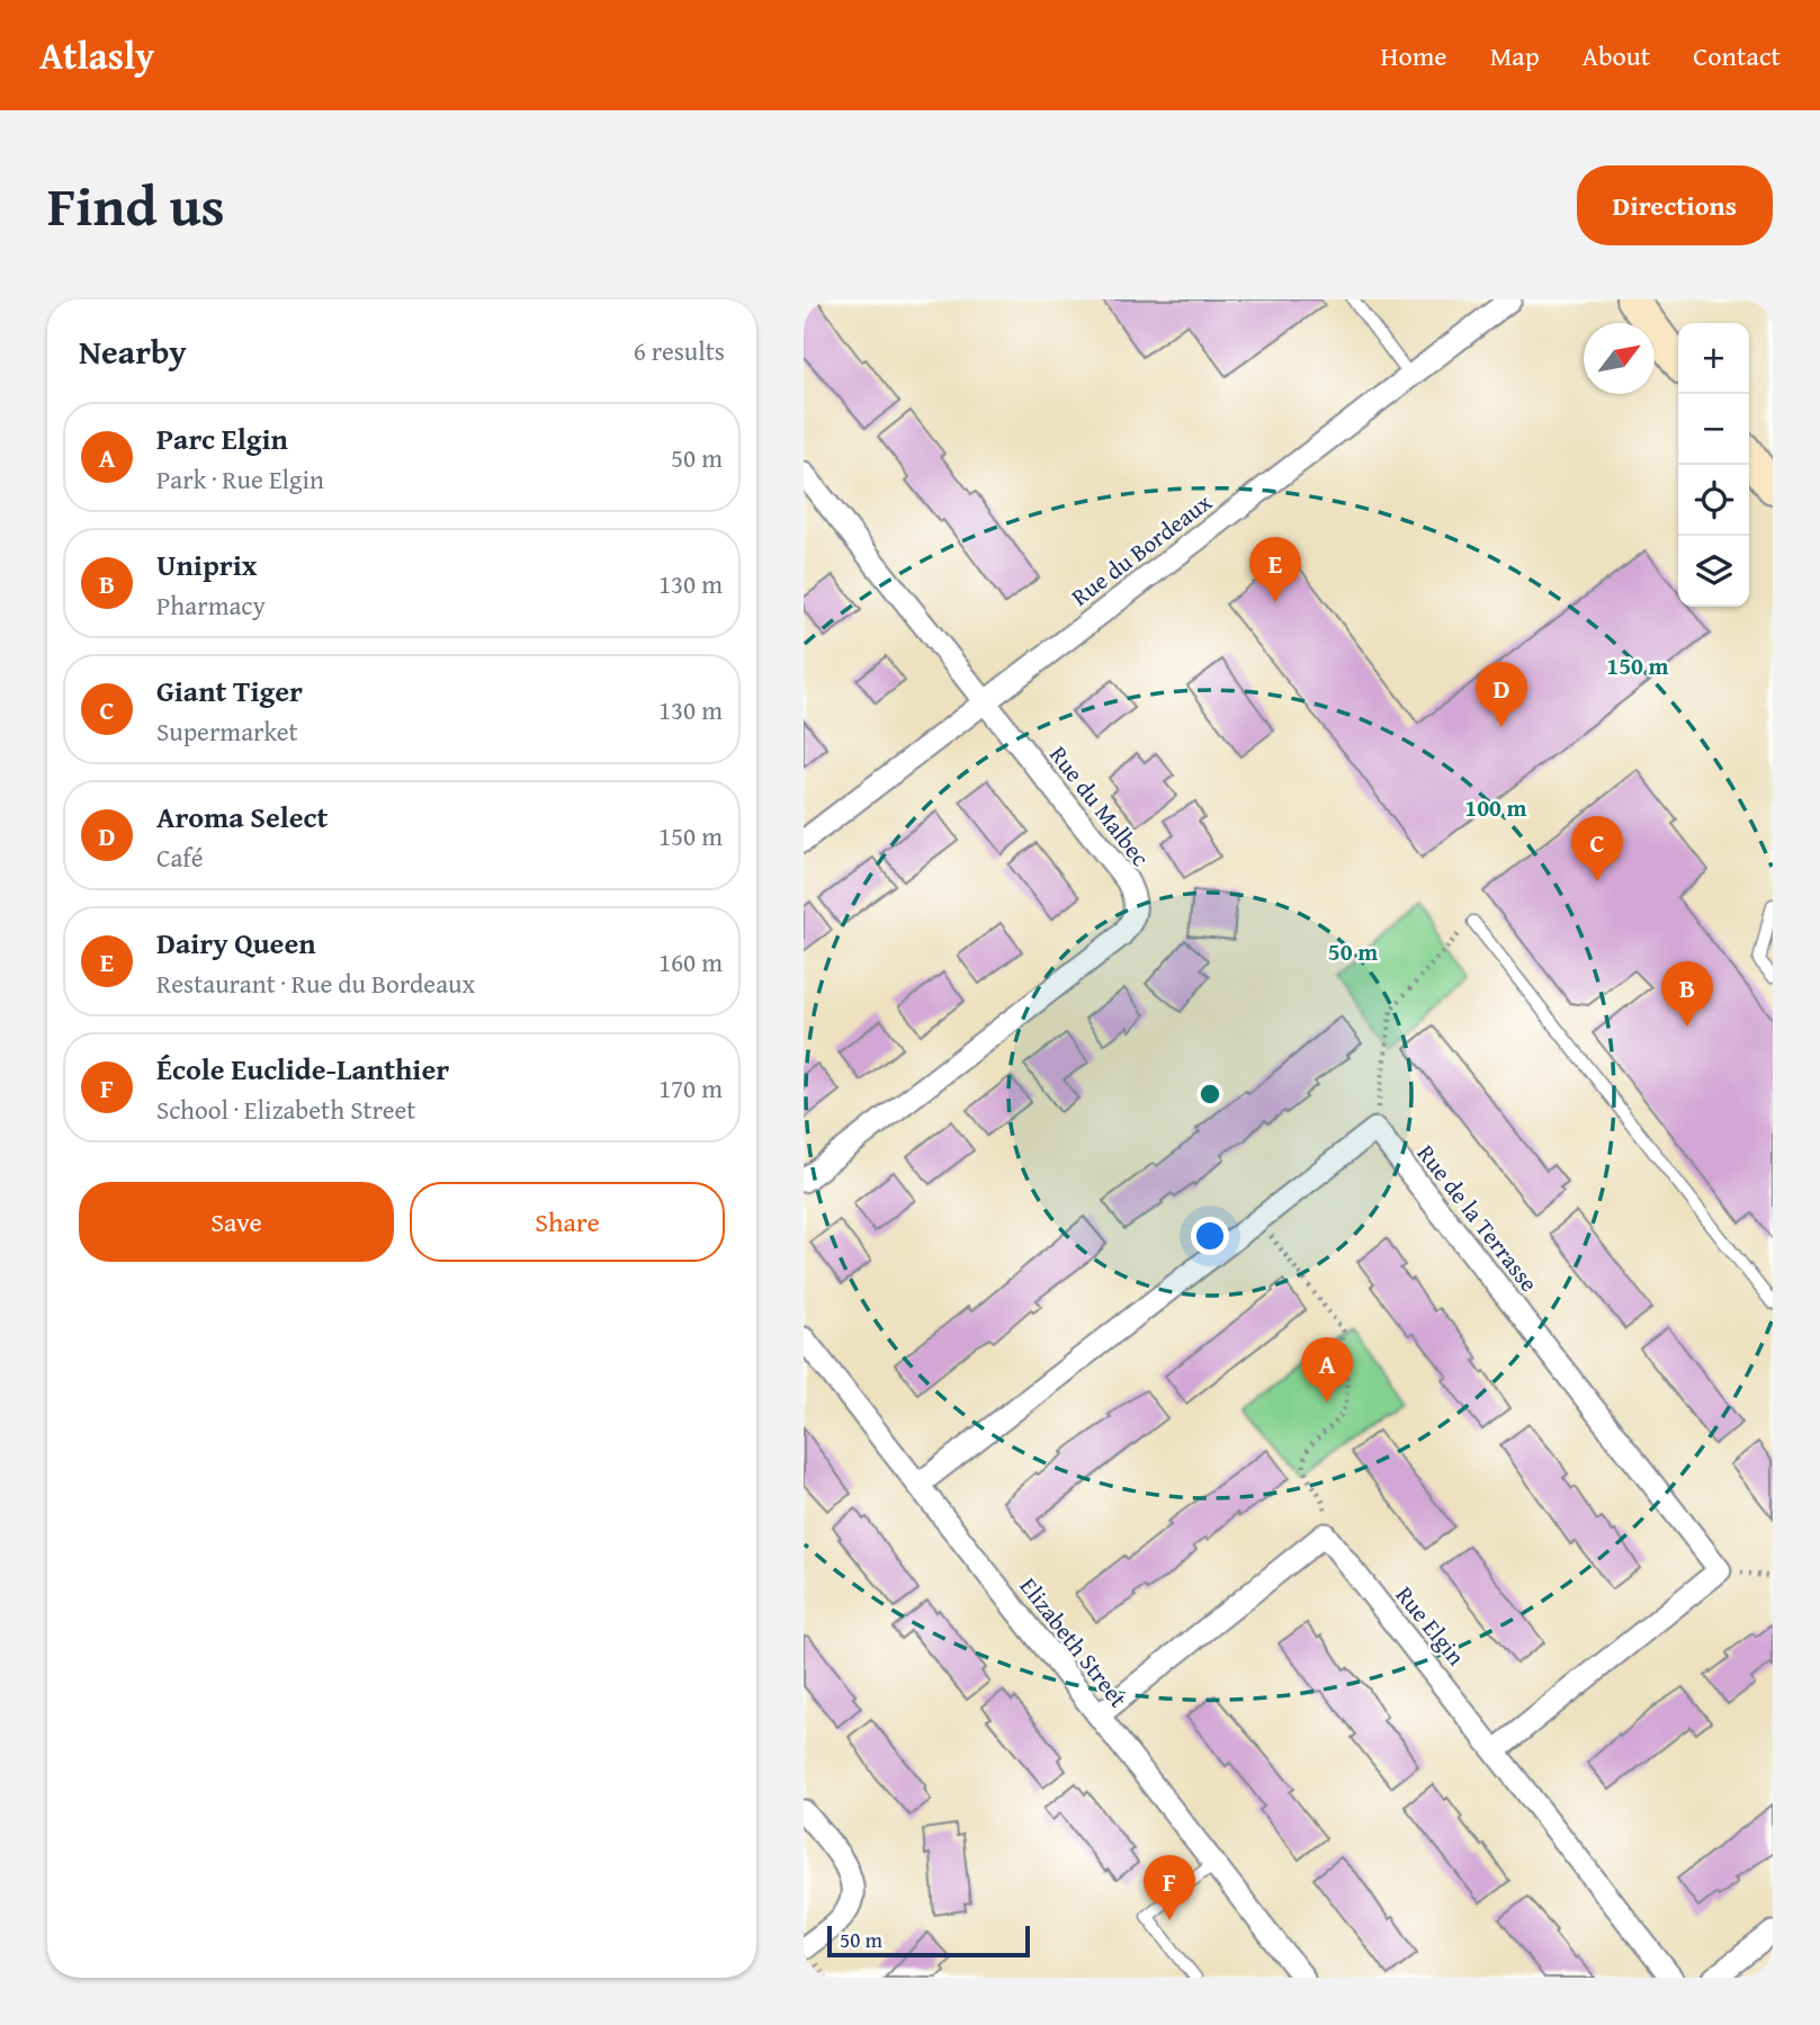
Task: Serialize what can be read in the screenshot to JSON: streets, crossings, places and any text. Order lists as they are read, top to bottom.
{
  "streets": {
    "street": [
      "Rue du Bordeaux",
      "Rue du Malbec",
      "Rue de la Terrasse",
      "Rue Elgin",
      "Elizabeth Street"
    ]
  },
  "crossings": [
    ["Rue du Bordeaux", "Rue du Malbec"]
  ],
  "scale_bar": "50 m",
  "north": "top right",
  "page": {
    "header": "Atlasly",
    "nav": [
      "Home",
      "Map",
      "About",
      "Contact"
    ],
    "title": "Find us",
    "buttons": [
      "Directions",
      ["Save", "Share"]
    ],
    "heading": ["Nearby", "6 results"],
    "map_buttons": ["+", "−"],
    "list": [
      {
        "mark": "A",
        "name": "Parc Elgin",
        "note": "Park · Rue Elgin",
        "value": "50 m"
      },
      {
        "mark": "B",
        "name": "Uniprix",
        "note": "Pharmacy",
        "value": "130 m"
      },
      {
        "mark": "C",
        "name": "Giant Tiger",
        "note": "Supermarket",
        "value": "130 m"
      },
      {
        "mark": "D",
        "name": "Aroma Select",
        "note": "Café",
        "value": "150 m"
      },
      {
        "mark": "E",
        "name": "Dairy Queen",
        "note": "Restaurant · Rue du Bordeaux",
        "value": "160 m"
      },
      {
        "mark": "F",
        "name": "École Euclide-Lanthier",
        "note": "School · Elizabeth Street",
        "value": "170 m"
      }
    ],
    "pins": [
      "E",
      "D",
      "C",
      "B",
      "A",
      "F"
    ],
    "scale": "50 m"
  },
  "rings": ["150 m", "100 m", "50 m"]
}
